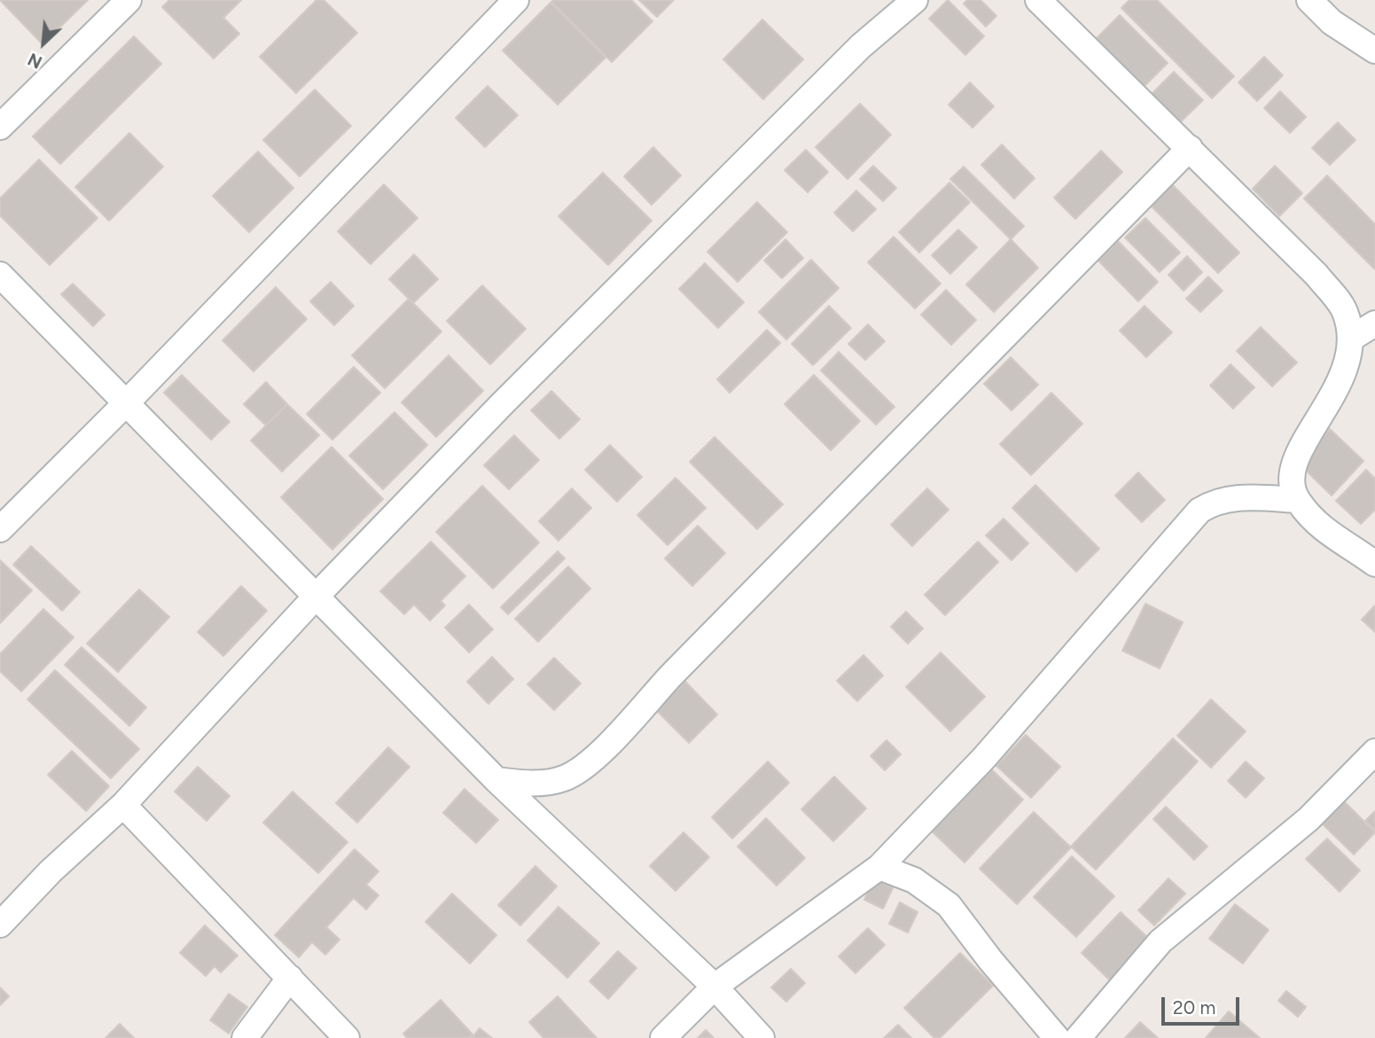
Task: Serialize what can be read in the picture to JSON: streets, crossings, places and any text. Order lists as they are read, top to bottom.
{
  "scale_bar": "20 m",
  "north": "bottom left"
}
